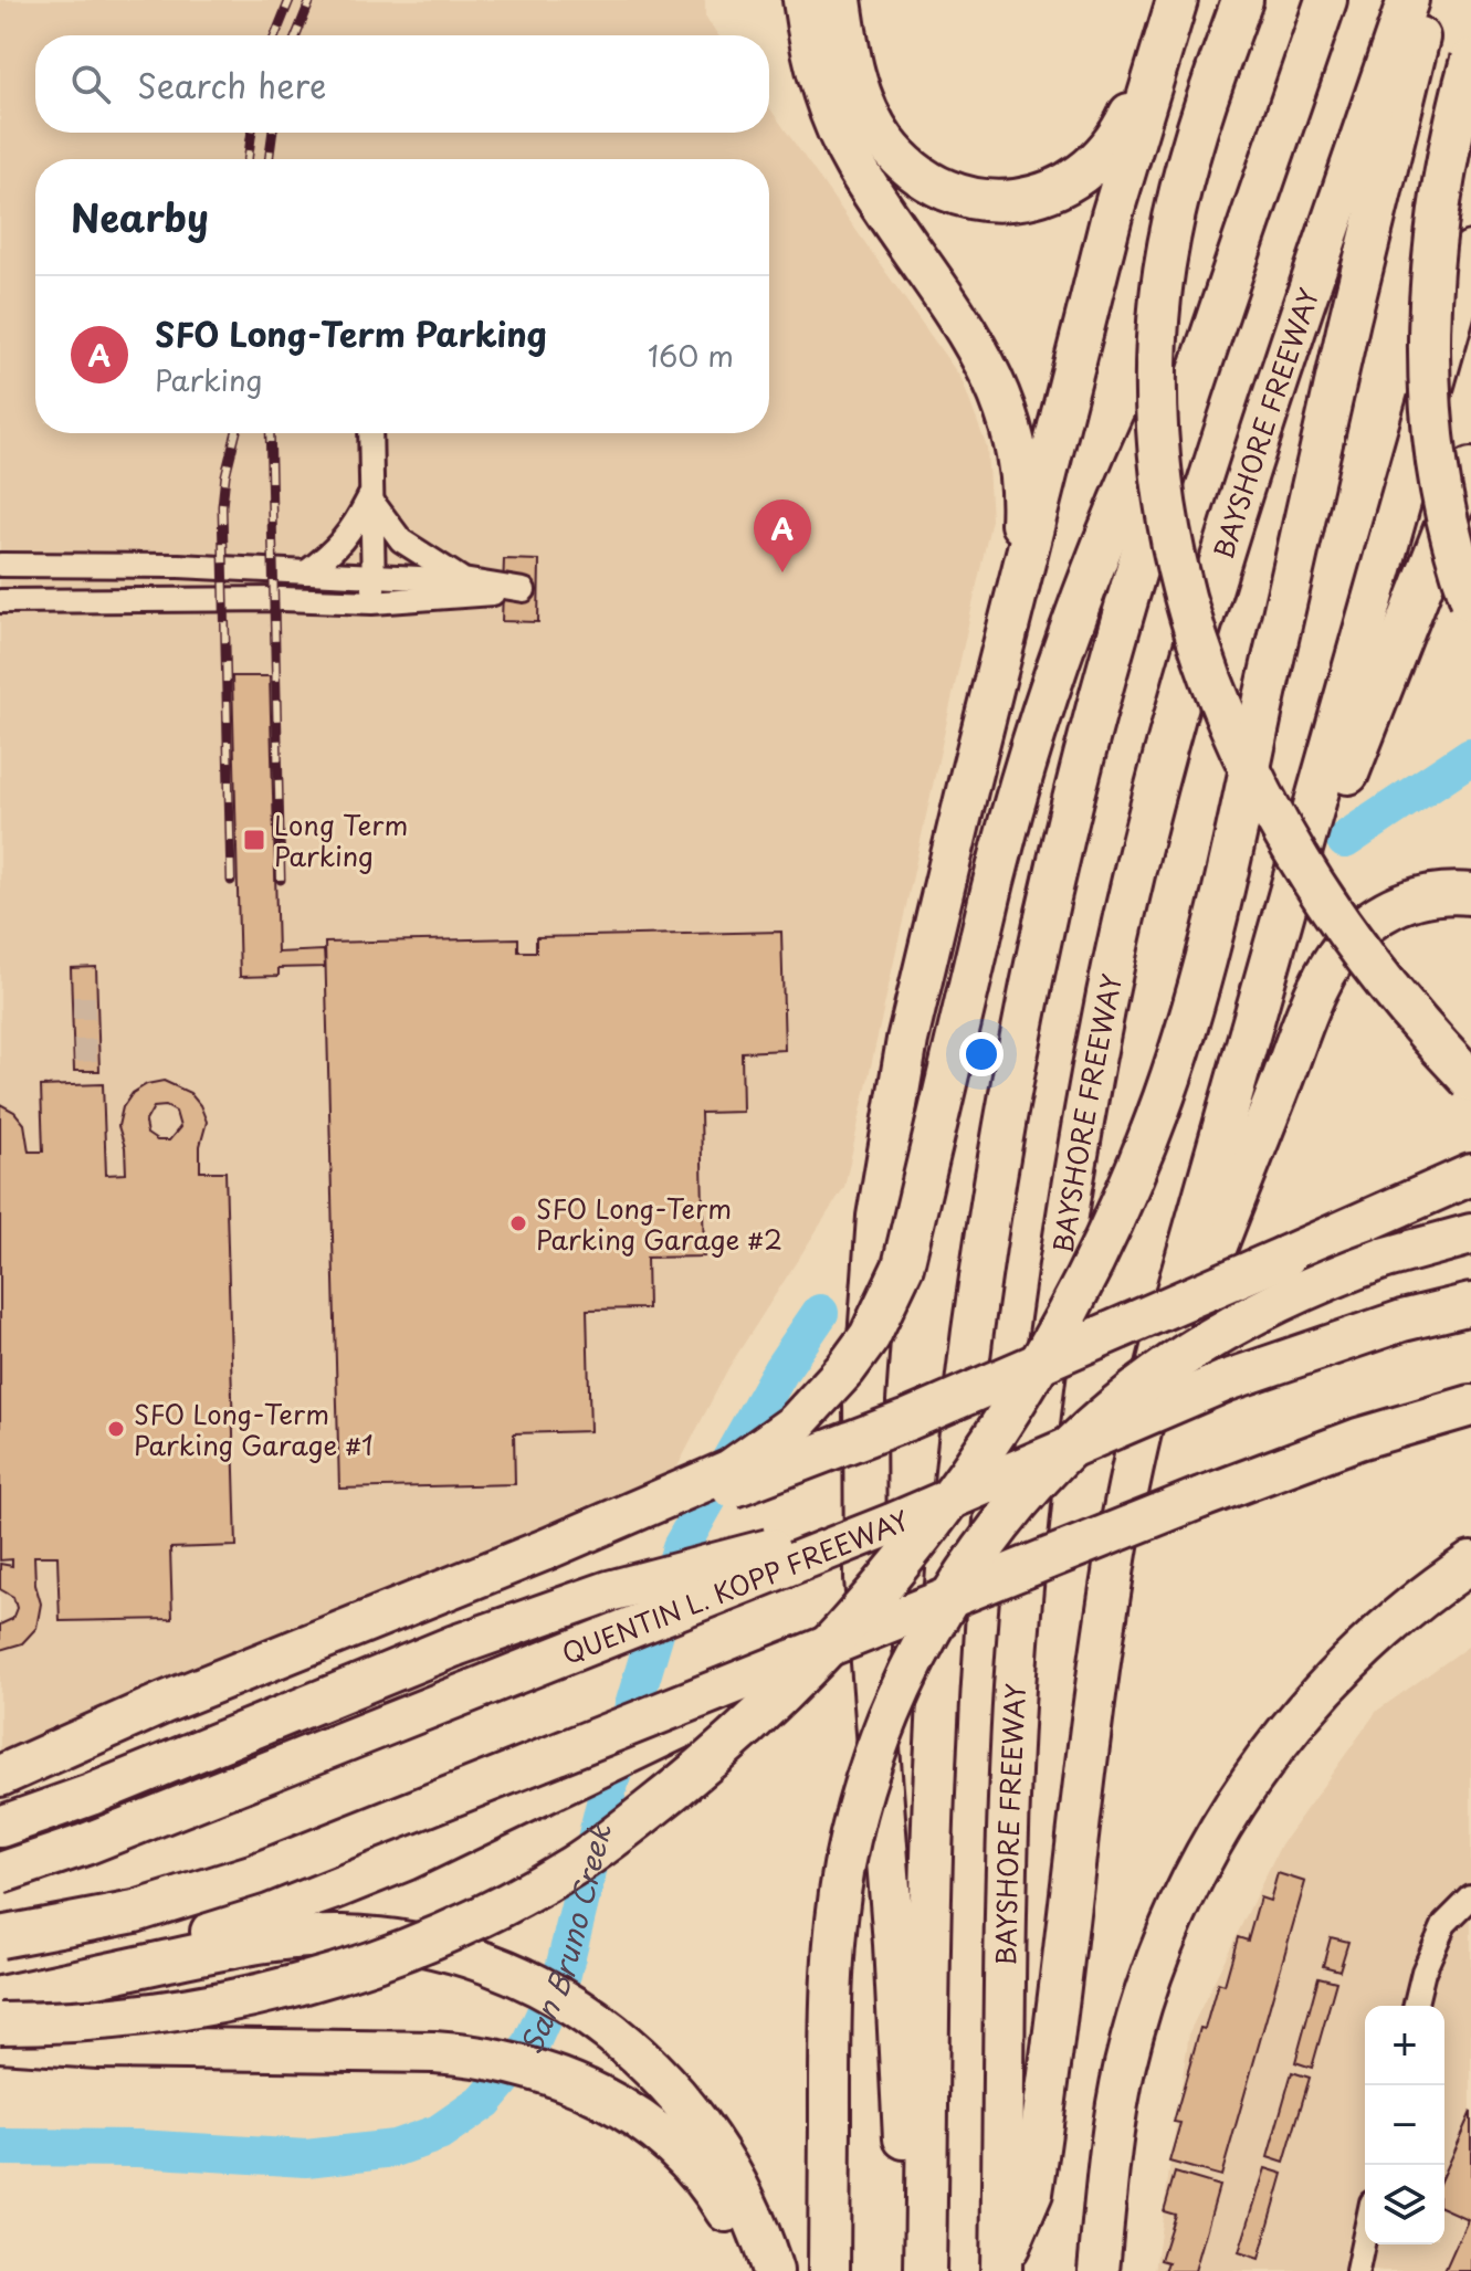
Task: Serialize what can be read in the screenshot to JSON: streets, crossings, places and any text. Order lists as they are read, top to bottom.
{
  "streets": {
    "highway": ["BAYSHORE FREEWAY", "QUENTIN L. KOPP FREEWAY"]
  },
  "water": ["San Bruno Creek"],
  "places": {
    "transit": ["Long Term Parking"],
    "other": ["SFO Long-Term Parking Garage #2", "SFO Long-Term Parking Garage #1"]
  },
  "page": {
    "search": "Search here",
    "heading": "Nearby",
    "list": [
      {
        "mark": "A",
        "name": "SFO Long-Term Parking",
        "note": "Parking",
        "value": "160 m"
      }
    ],
    "pins": "A",
    "map_buttons": ["+", "−"]
  }
}
